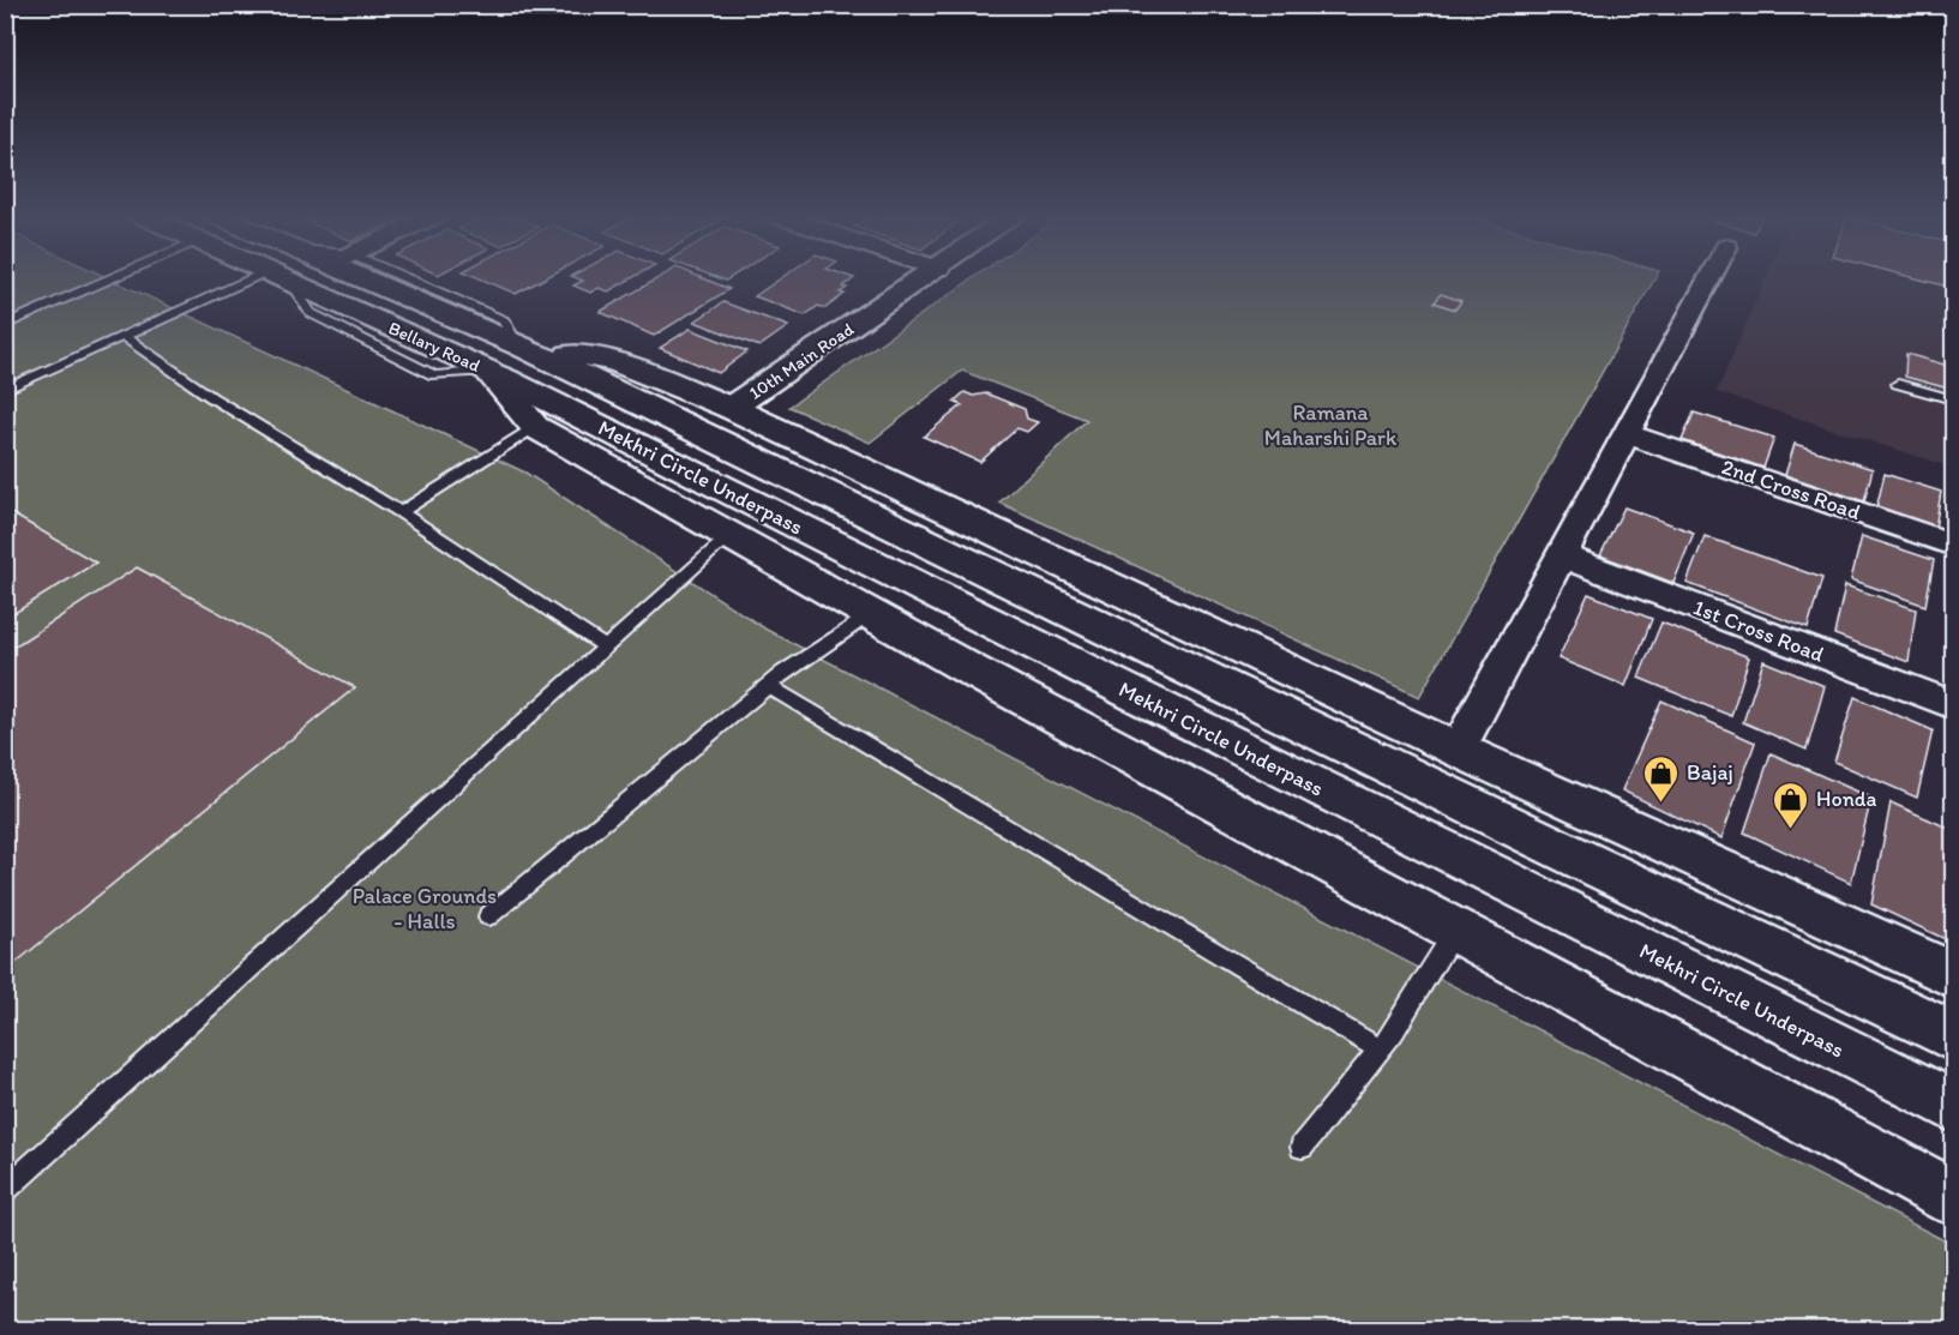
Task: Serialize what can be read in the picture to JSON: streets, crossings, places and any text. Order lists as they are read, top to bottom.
{
  "streets": {
    "main road": ["Bellary Road", "10th Main Road", "Mekhri Circle Underpass"],
    "street": ["2nd Cross Road", "1st Cross Road"]
  },
  "crossings": [
    ["Bellary Road", "Mekhri Circle Underpass"]
  ],
  "parks": ["Ramana Maharshi Park", "Palace Grounds - Halls"],
  "places": {
    "shop": ["Bajaj", "Honda"]
  }
}
